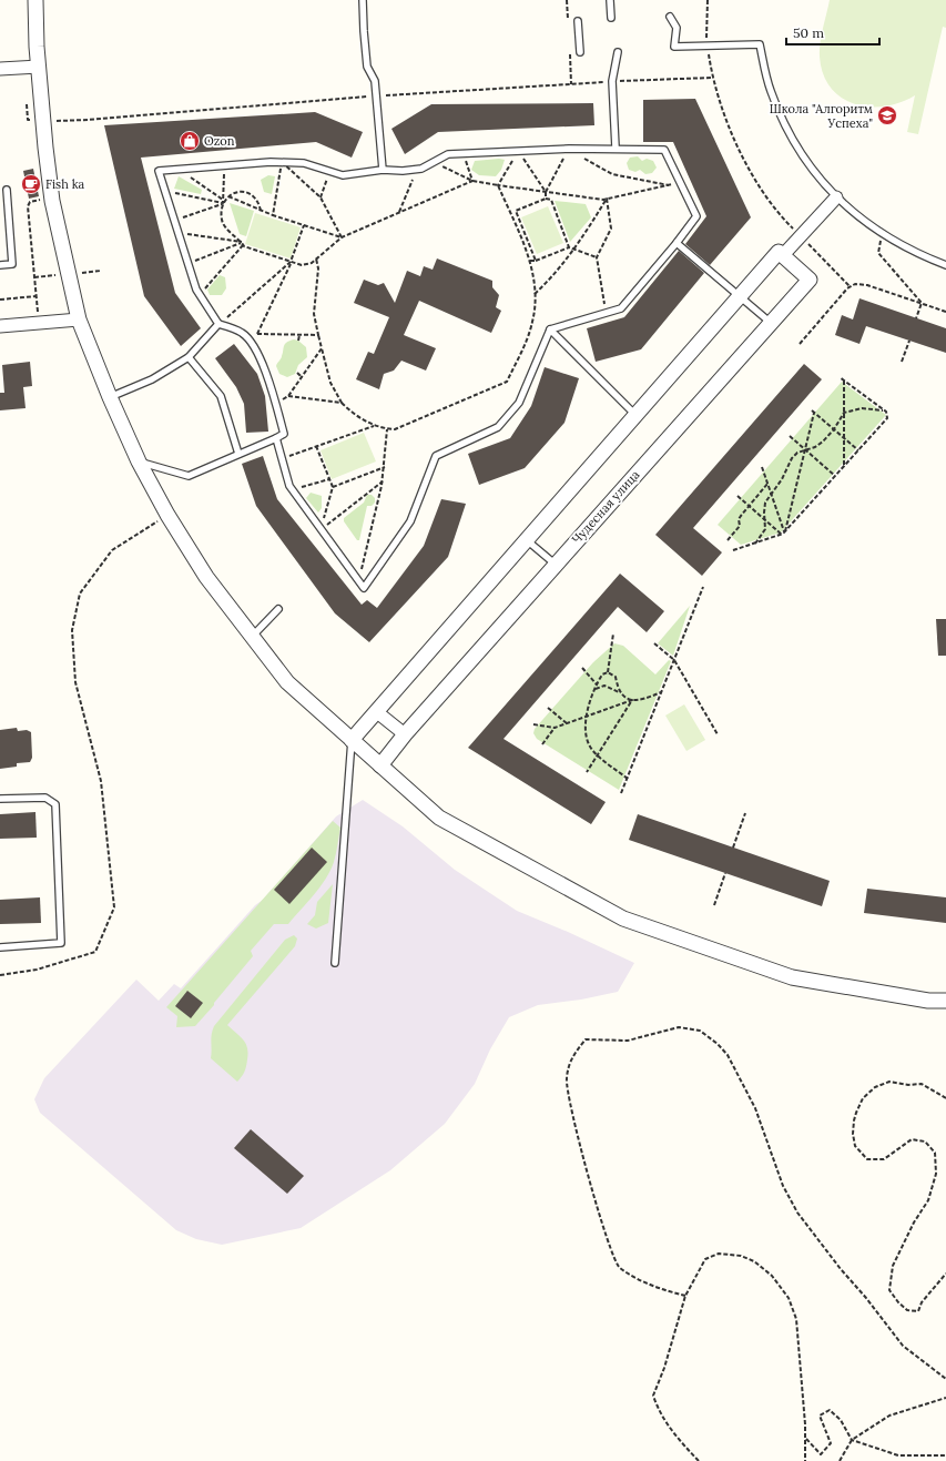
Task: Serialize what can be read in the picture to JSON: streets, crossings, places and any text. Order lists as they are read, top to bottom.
{
  "streets": {
    "street": ["Чудесная улица"]
  },
  "places": {
    "school or university": ["Школа \"Алгоритм Успеха\""],
    "shop": ["Ozon"],
    "cafe": ["Fish ka"]
  },
  "scale_bar": "50 m"
}
